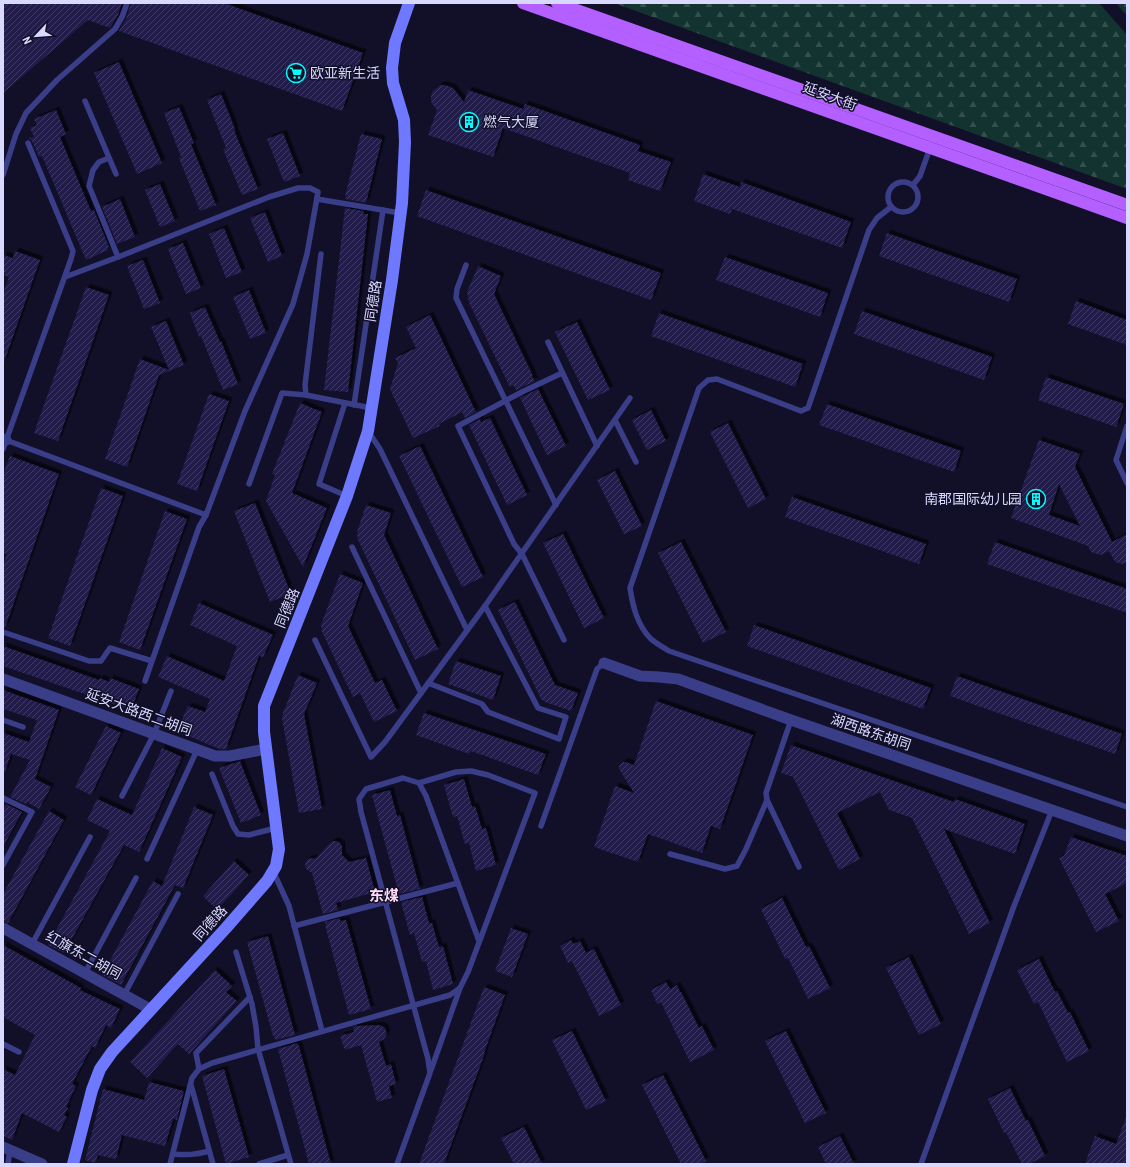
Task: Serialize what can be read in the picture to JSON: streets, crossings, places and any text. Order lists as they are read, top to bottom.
{
  "streets": {
    "main road": ["延安大街"],
    "street": [
      "同德路",
      "延安大路西二胡同",
      "湖西路东胡同",
      "红旗东二胡同"
    ]
  },
  "crossings": [
    ["同德路", "延安大路西二胡同"],
    ["同德路", "红旗东二胡同"]
  ],
  "districts": ["东煤"],
  "places": {
    "supermarket": ["欧亚新生活"],
    "building": ["燃气大厦", "南郡国际幼儿园"]
  },
  "north": "bottom left"
}
